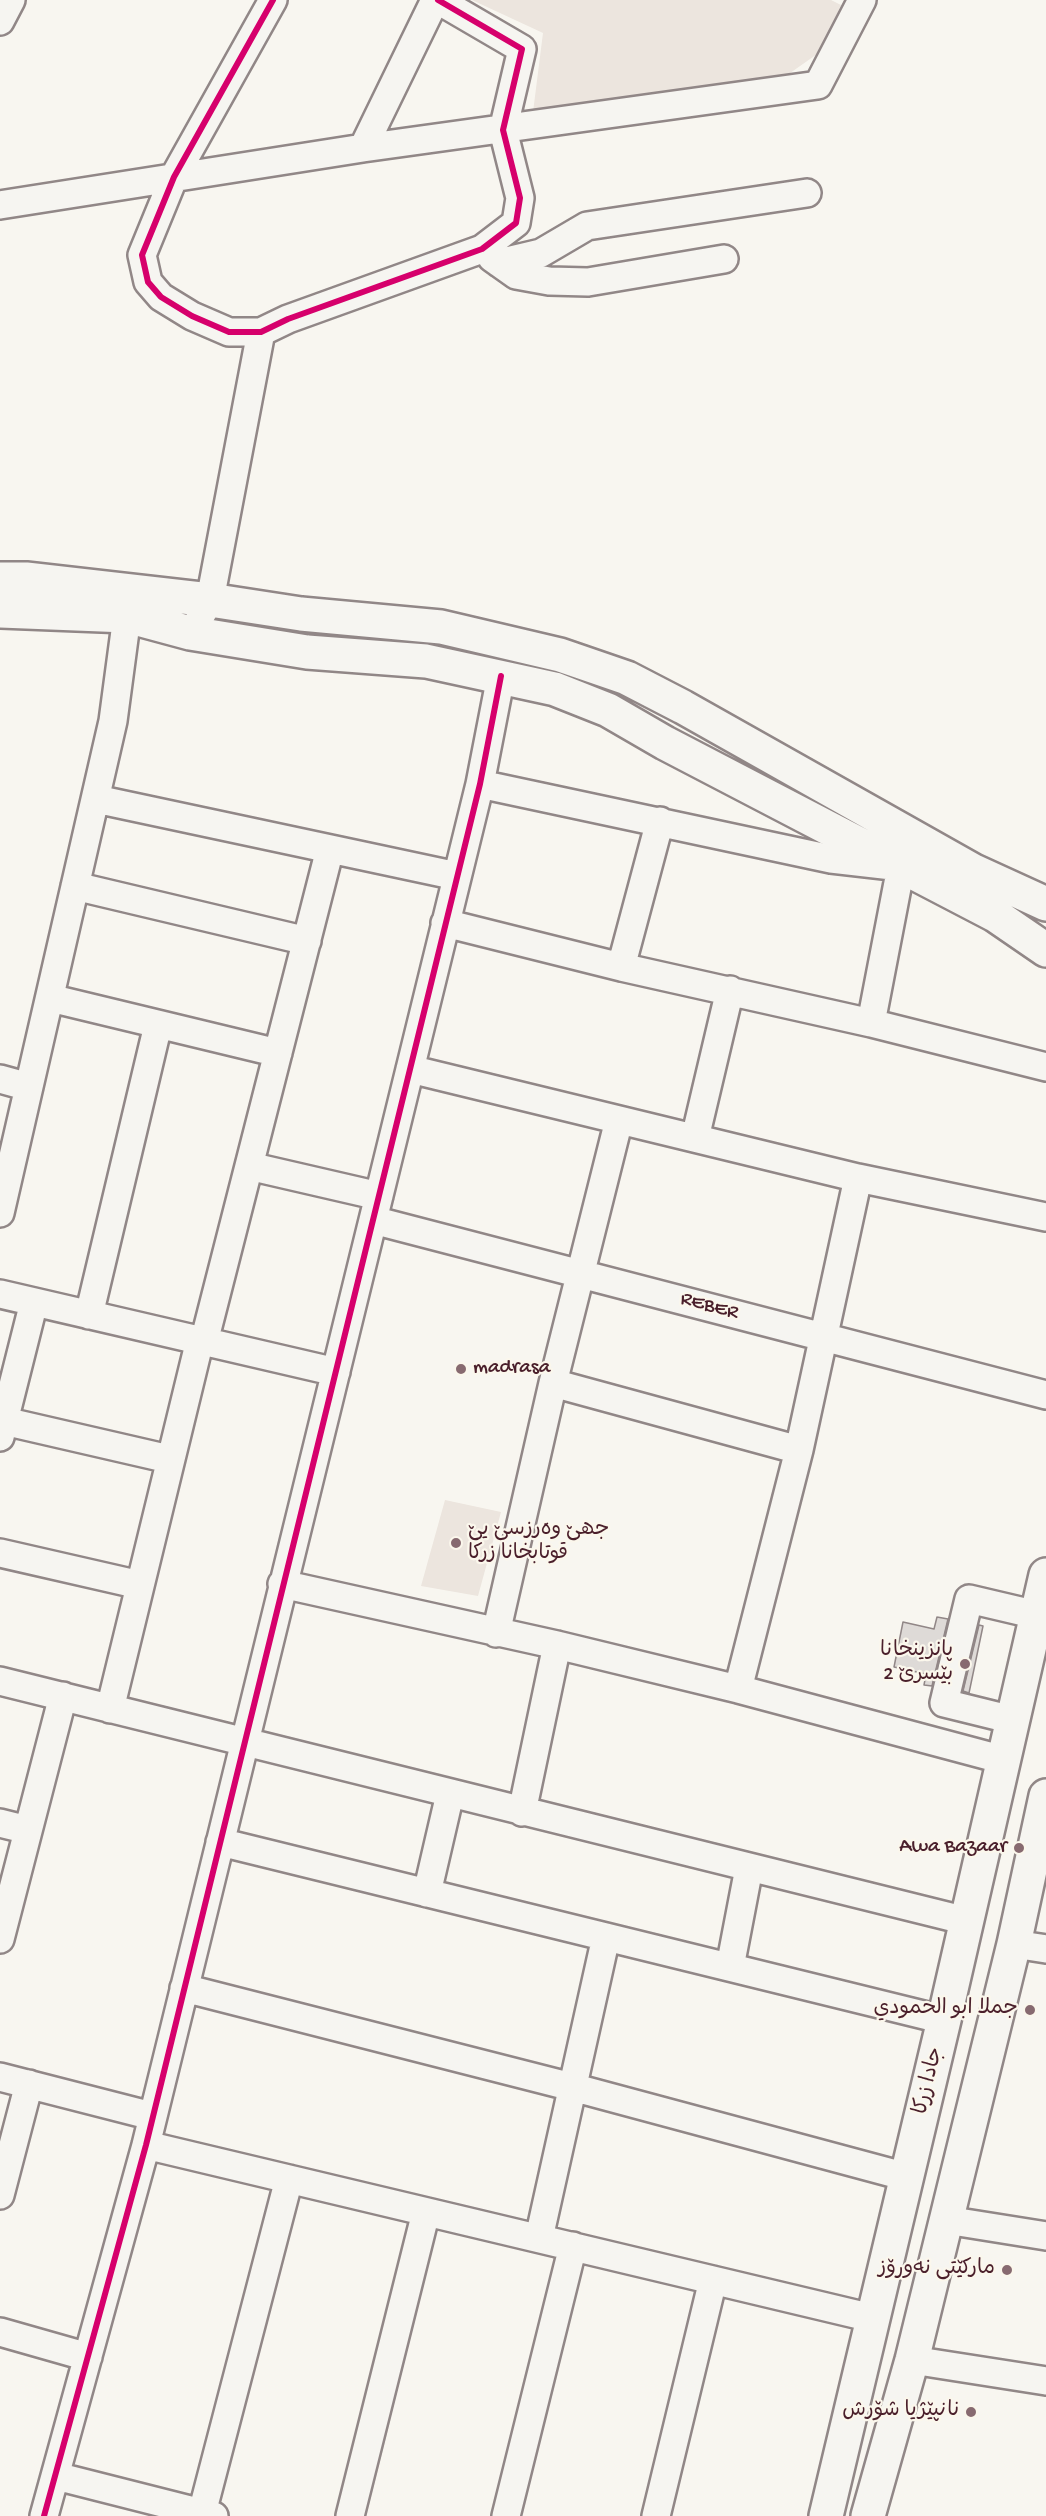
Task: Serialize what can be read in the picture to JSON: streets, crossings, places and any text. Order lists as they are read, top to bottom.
{
  "streets": {
    "main road": ["جادا زرکا"],
    "street": ["REBER"]
  },
  "places": [
    "madrasa",
    "جھێ وەرزسێ یێ قوتابخانا زرکا",
    "پانزینخانا بێسرێ 2",
    "Awa Bazaar",
    "جملا ابو الحمودي",
    "مارکێتی نەورۆز",
    "نانپێژیا شۆرش"
  ]
}
